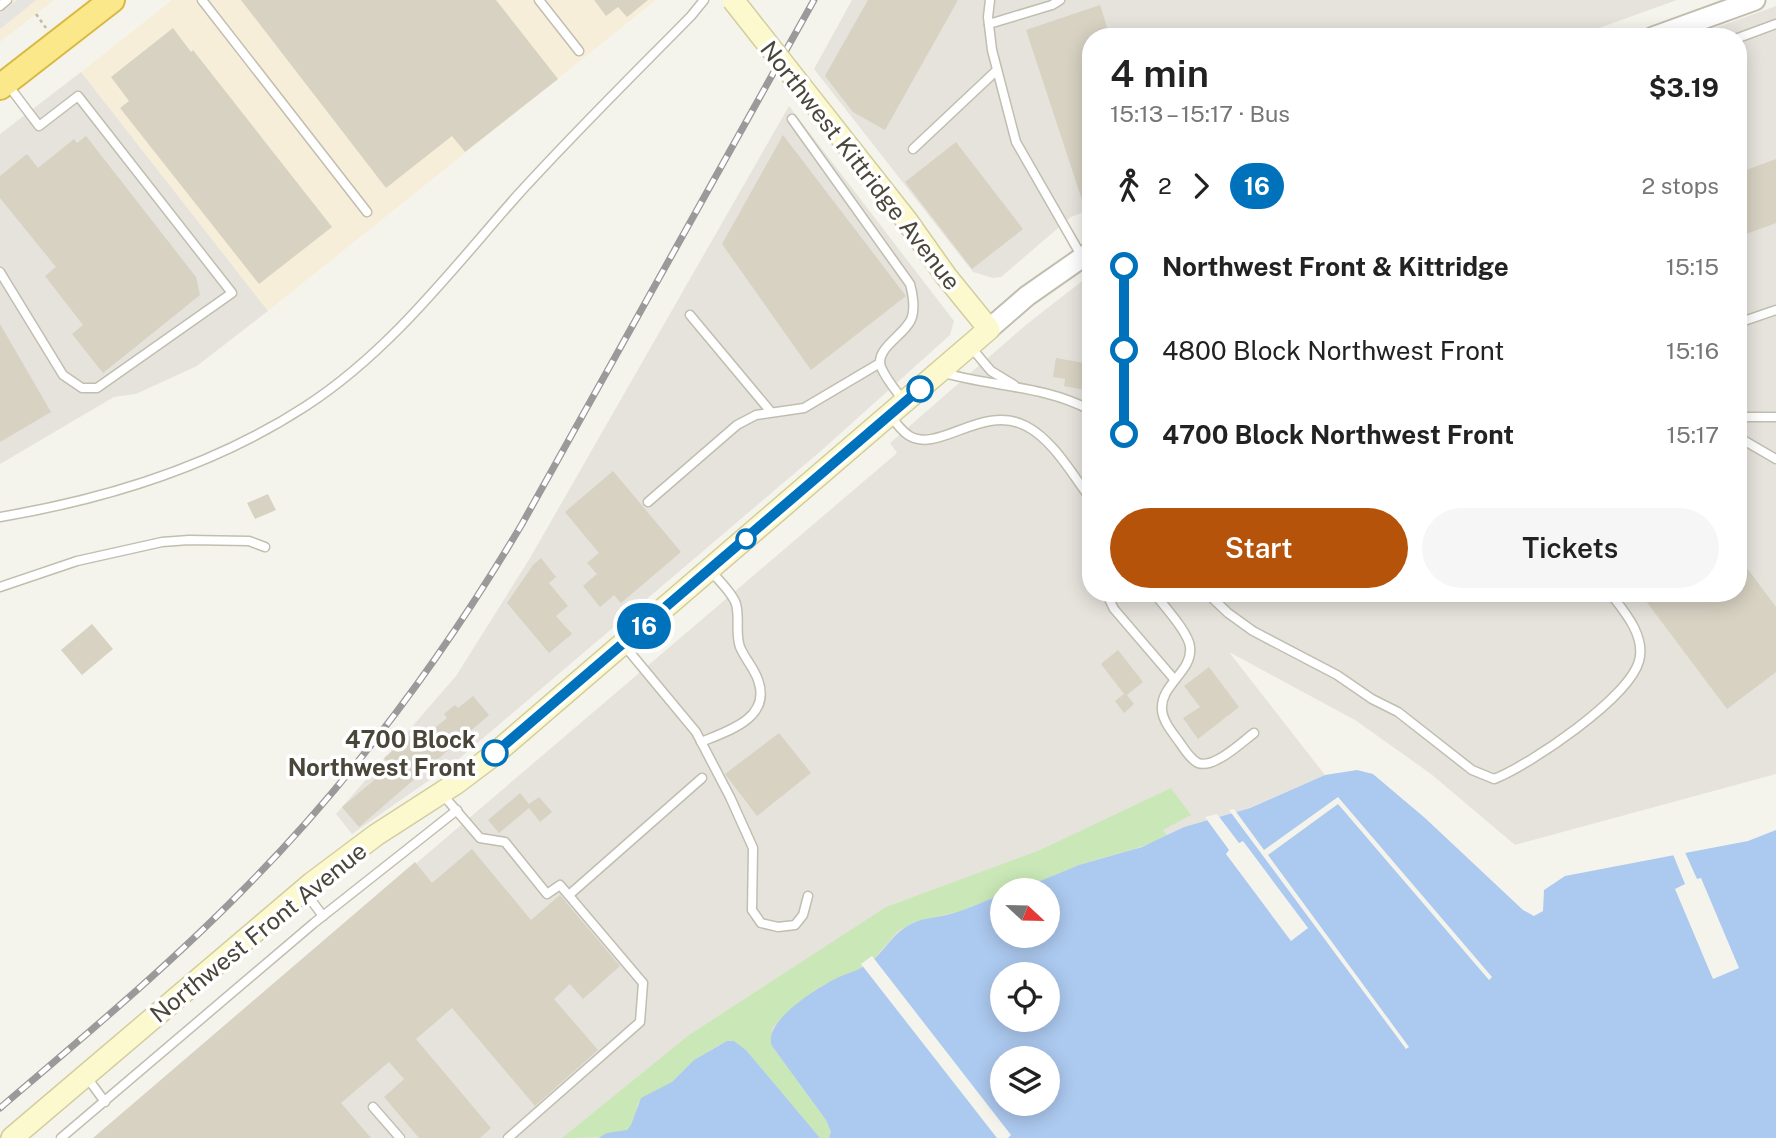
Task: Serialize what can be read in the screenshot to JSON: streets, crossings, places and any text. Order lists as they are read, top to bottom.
{
  "streets": {
    "main road": ["Northwest Kittridge Avenue", "Northwest Front Avenue"]
  },
  "crossings": [
    ["Northwest Kittridge Avenue", "Northwest Front Avenue"]
  ],
  "places": ["4700 Block Northwest Front"],
  "lines": ["bus line 16"],
  "north": "right",
  "page": {
    "on_map": "16",
    "heading": ["4 min", "15:13 – 15:17 · Bus", "$3.19"],
    "legs": ["2", "16", "2 stops"],
    "list": [
      {
        "name": "Northwest Front & Kittridge",
        "value": "15:15"
      },
      {
        "name": "4800 Block Northwest Front",
        "value": "15:16"
      },
      {
        "name": "4700 Block Northwest Front",
        "value": "15:17"
      }
    ],
    "buttons": ["Start", "Tickets"]
  }
}
